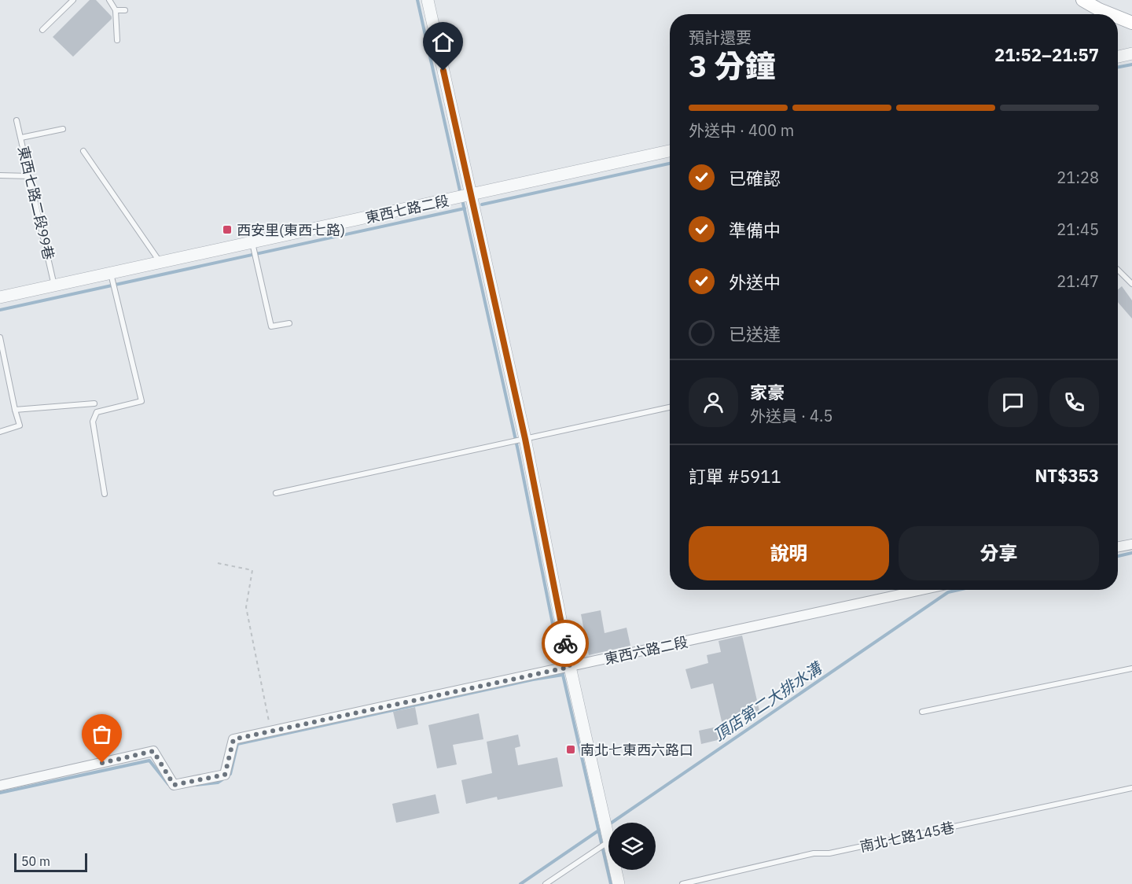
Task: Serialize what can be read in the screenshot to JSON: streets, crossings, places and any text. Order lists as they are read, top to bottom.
{
  "streets": {
    "street": ["東西七路二段", "東西六路二段"],
    "lane": ["東西七路二段99巷", "南北七路145巷"]
  },
  "crossings": [
    ["東西七路二段99巷", "東西七路二段"]
  ],
  "water": ["頂店第二大排水溝"],
  "places": {
    "transit": ["西安里(東西七路)", "南北七東西六路口"]
  },
  "scale_bar": "50 m",
  "page": {
    "heading": ["3 分鐘", "預計還要", "21:52–21:57"],
    "panel": [
      "家豪",
      "外送員 · 4.5",
      "訂單 #5911",
      "NT$353"
    ],
    "bar": "外送中 · 400 m",
    "list": [
      ["已確認", "21:28"],
      ["準備中", "21:45"],
      ["外送中", "21:47"],
      "已送達"
    ],
    "buttons": ["說明", "分享"],
    "scale": "50 m"
  }
}
